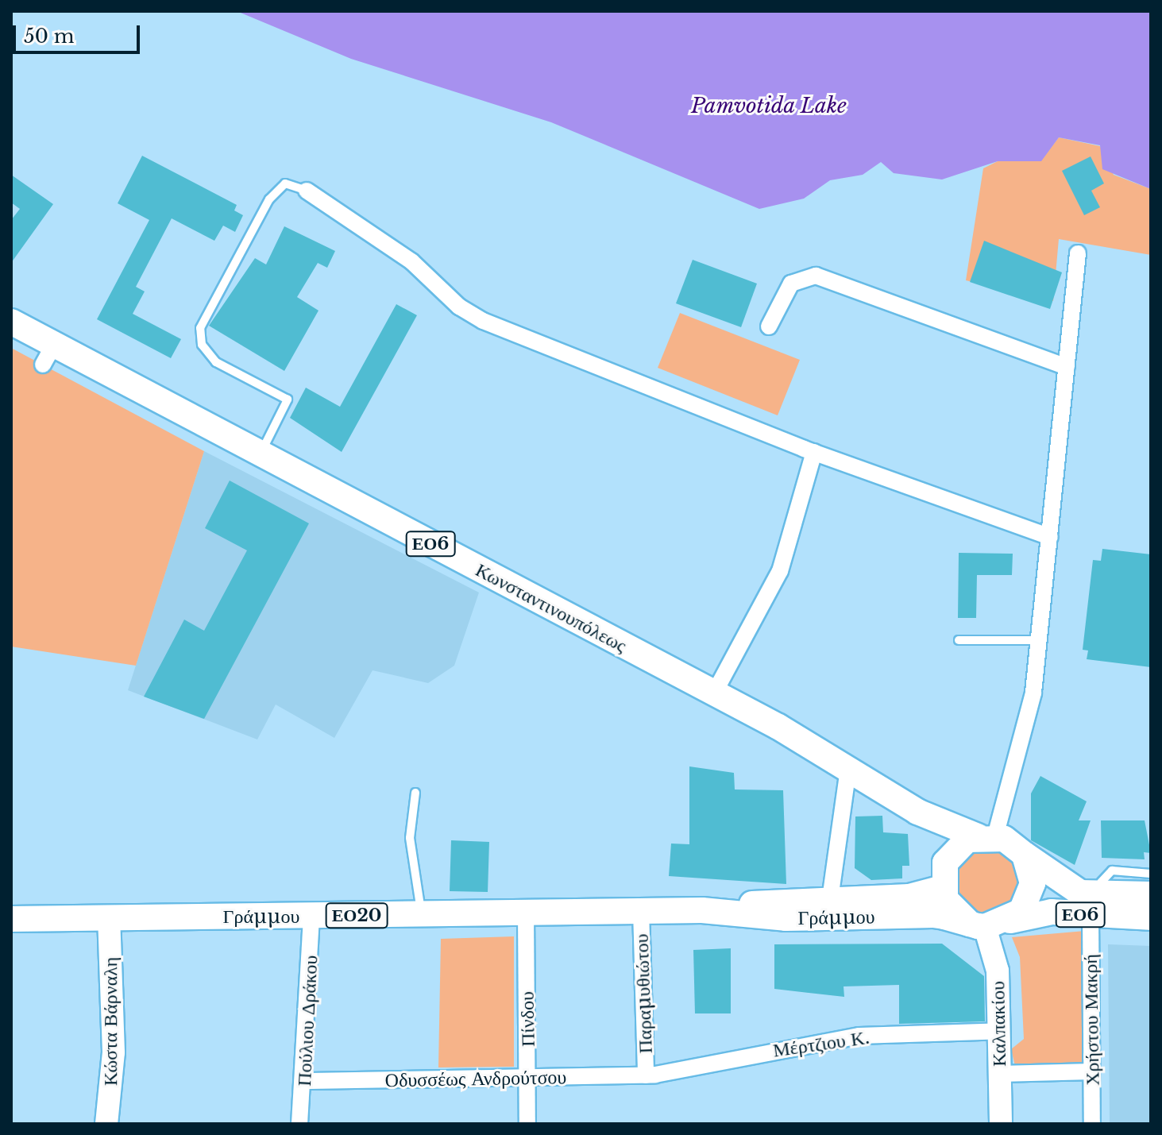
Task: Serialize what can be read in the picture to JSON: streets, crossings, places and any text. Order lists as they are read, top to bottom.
{
  "streets": {
    "main road": [
      "ΕΟ6",
      "Κωνσταντινουπόλεως",
      "ΕΟ20",
      "Γράμμου"
    ],
    "street": [
      "Παραμυθιώτου",
      "Πίνδου",
      "Χρήστου Μακρή",
      "Πούλιου Δράκου",
      "Κώστα Βάρναλη",
      "Καλπακίου",
      "Μέρτζιου Κ.",
      "Οδυσσέως Ανδρούτσου"
    ]
  },
  "crossings": [
    ["ΕΟ6", "Κωνσταντινουπόλεως"],
    ["ΕΟ6", "Γράμμου"],
    ["ΕΟ6", "Χρήστου Μακρή"],
    ["ΕΟ6", "Καλπακίου"],
    ["Κωνσταντινουπόλεως", "Γράμμου"],
    ["Κωνσταντινουπόλεως", "Καλπακίου"],
    ["Γράμμου", "Παραμυθιώτου"],
    ["Γράμμου", "Πίνδου"],
    ["Γράμμου", "Πούλιου Δράκου"],
    ["Γράμμου", "Κώστα Βάρναλη"],
    ["Γράμμου", "Καλπακίου"],
    ["Παραμυθιώτου", "Μέρτζιου Κ."],
    ["Παραμυθιώτου", "Οδυσσέως Ανδρούτσου"],
    ["Πίνδου", "Οδυσσέως Ανδρούτσου"],
    ["Πούλιου Δράκου", "Οδυσσέως Ανδρούτσου"],
    ["Καλπακίου", "Μέρτζιου Κ."],
    ["Μέρτζιου Κ.", "Οδυσσέως Ανδρούτσου"]
  ],
  "water": ["Pamvotida Lake"],
  "scale_bar": "50 m"
}
